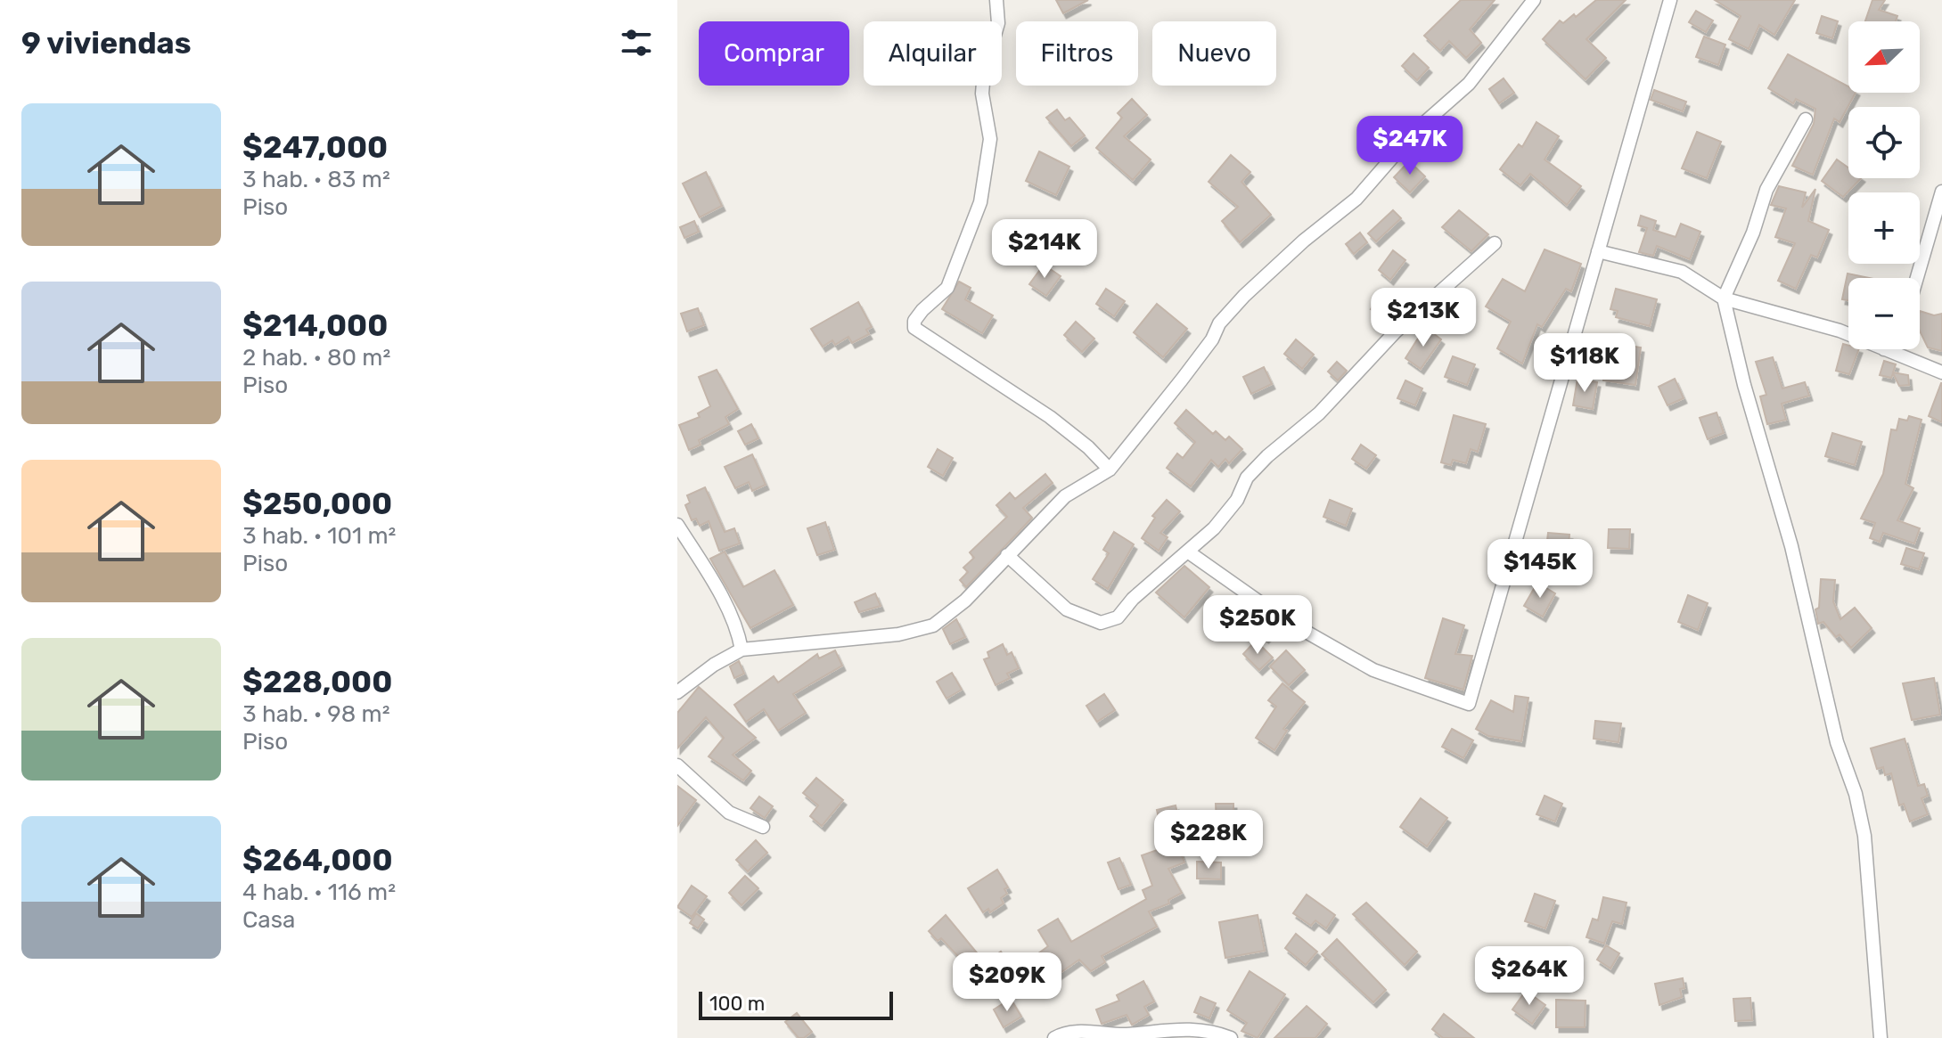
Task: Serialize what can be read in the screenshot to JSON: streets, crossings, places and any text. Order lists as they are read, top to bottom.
{
  "scale_bar": "100 m",
  "north": "bottom left",
  "page": {
    "heading": "9 viviendas",
    "map_buttons": ["+", "−"],
    "chip": [
      "Comprar",
      "Alquilar",
      "Filtros",
      "Nuevo"
    ],
    "list": [
      {
        "name": "$247,000",
        "note": "3 hab. · 83 m² · Piso"
      },
      {
        "name": "$214,000",
        "note": "2 hab. · 80 m² · Piso"
      },
      {
        "name": "$250,000",
        "note": "3 hab. · 101 m² · Piso"
      },
      {
        "name": "$228,000",
        "note": "3 hab. · 98 m² · Piso"
      },
      {
        "name": "$264,000",
        "note": "4 hab. · 116 m² · Casa"
      }
    ],
    "price": [
      "$247K",
      "$214K",
      "$213K",
      "$118K",
      "$145K",
      "$250K",
      "$228K",
      "$264K",
      "$209K"
    ],
    "scale": "100 m"
  }
}
